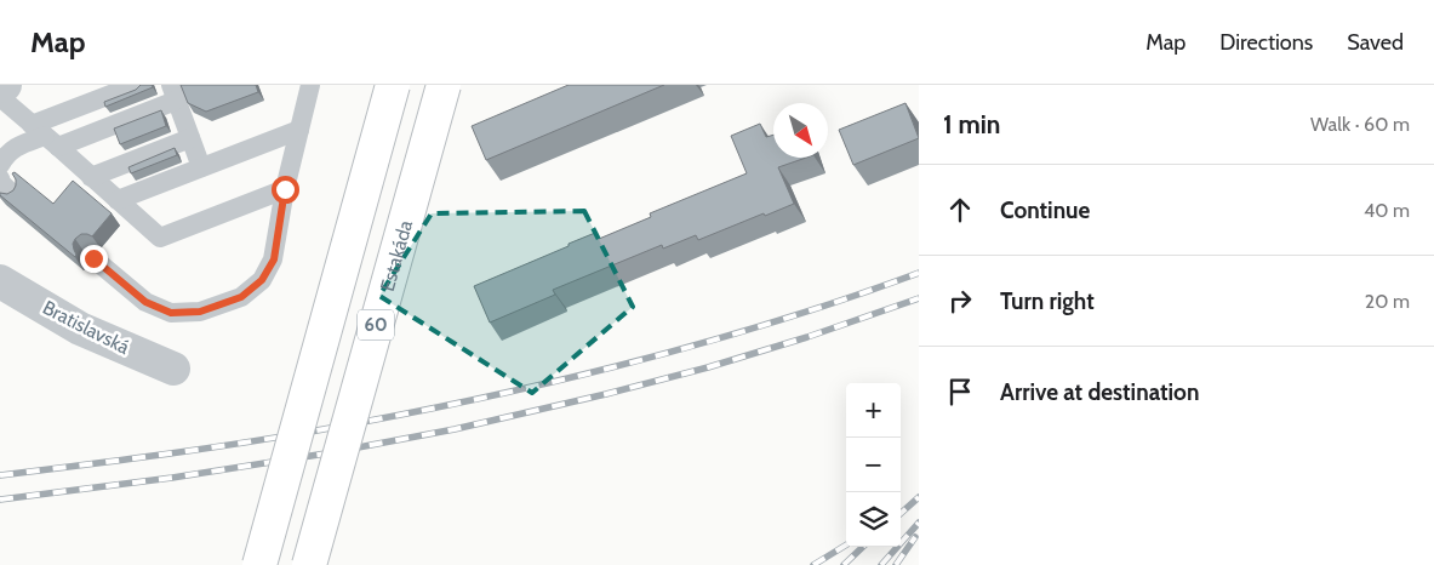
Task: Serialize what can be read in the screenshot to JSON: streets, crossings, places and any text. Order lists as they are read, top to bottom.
{
  "streets": {
    "main road": ["Estakáda", "60"],
    "street": ["Bratislavská"]
  },
  "north": "bottom right",
  "page": {
    "header": "Map",
    "nav": ["Map", "Directions", "Saved"],
    "heading": ["1 min", "Walk · 60 m"],
    "list": [
      ["Continue", "40 m"],
      ["Turn right", "20 m"],
      "Arrive at destination"
    ],
    "map_buttons": ["+", "−"]
  }
}
